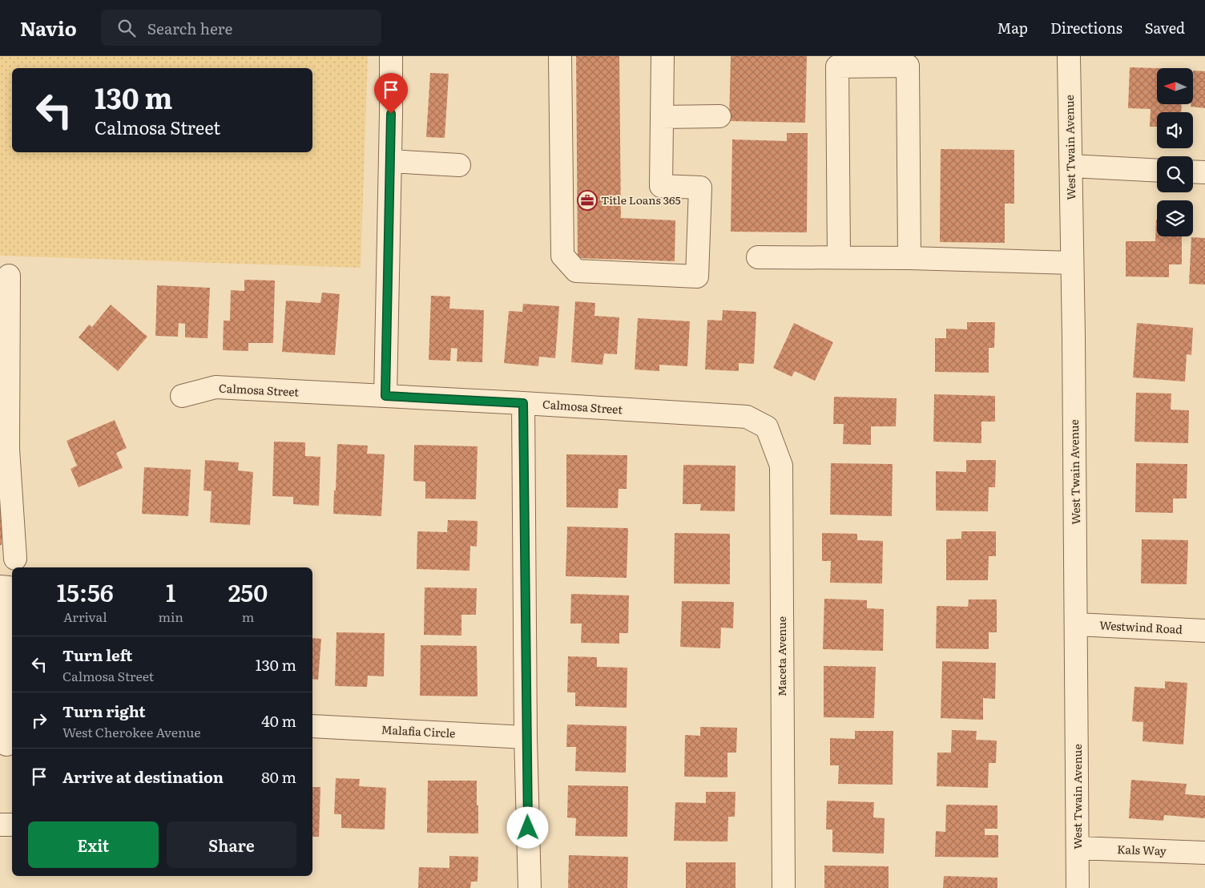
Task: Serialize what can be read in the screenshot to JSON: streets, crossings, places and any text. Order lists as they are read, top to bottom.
{
  "streets": {
    "street": [
      "West Twain Avenue",
      "Calmosa Street",
      "Westwind Road",
      "Maceta Avenue",
      "Malafia Circle",
      "Kals Way"
    ]
  },
  "crossings": [
    ["West Twain Avenue", "Westwind Road"],
    ["West Twain Avenue", "Kals Way"],
    ["Calmosa Street", "Maceta Avenue"]
  ],
  "places": {
    "office": ["Title Loans 365"]
  },
  "north": "left",
  "page": {
    "header": "Navio",
    "search": "Search here",
    "nav": ["Map", "Directions", "Saved"],
    "turn": ["130 m", "Calmosa Street"],
    "eta": [
      "15:56",
      "Arrival",
      "1",
      "min",
      "250",
      "m"
    ],
    "list": [
      {
        "name": "Turn left",
        "note": "Calmosa Street",
        "value": "130 m"
      },
      {
        "name": "Turn right",
        "note": "West Cherokee Avenue",
        "value": "40 m"
      },
      {
        "name": "Arrive at destination",
        "value": "80 m"
      }
    ],
    "buttons": ["Exit", "Share"]
  }
}
